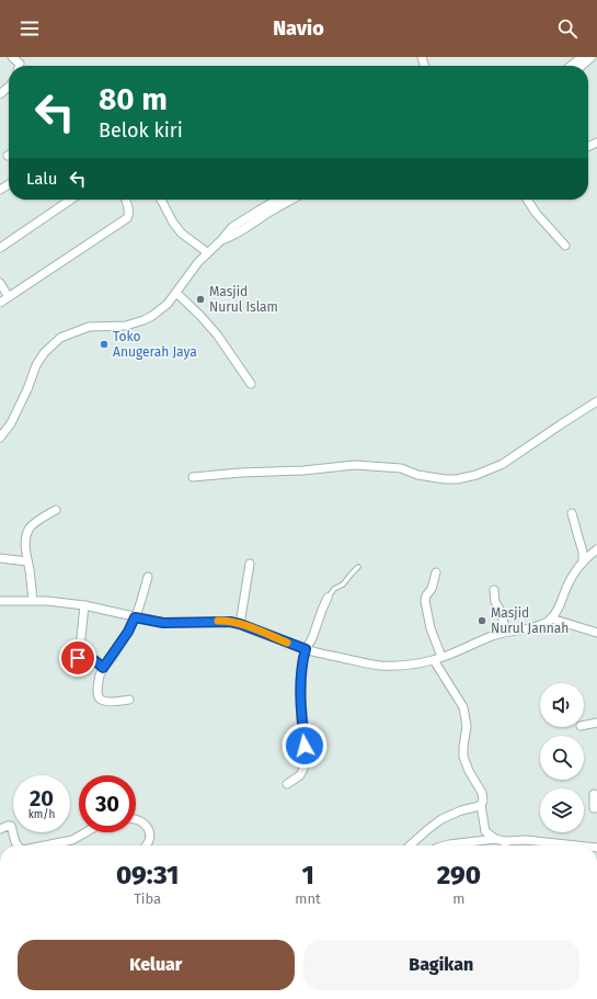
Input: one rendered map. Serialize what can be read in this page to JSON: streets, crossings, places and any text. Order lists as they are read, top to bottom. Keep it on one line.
{"places":["Masjid Nurul Islam","Toko Anugerah Jaya","Masjid Nurul Jannah"],"page":{"header":"Navio","turn":["80 m","Belok kiri"],"then":"Lalu","speed":"20 km/h","limit":"30","eta":["09:31","Tiba","1","mnt","290","m"],"buttons":["Keluar","Bagikan"]}}
